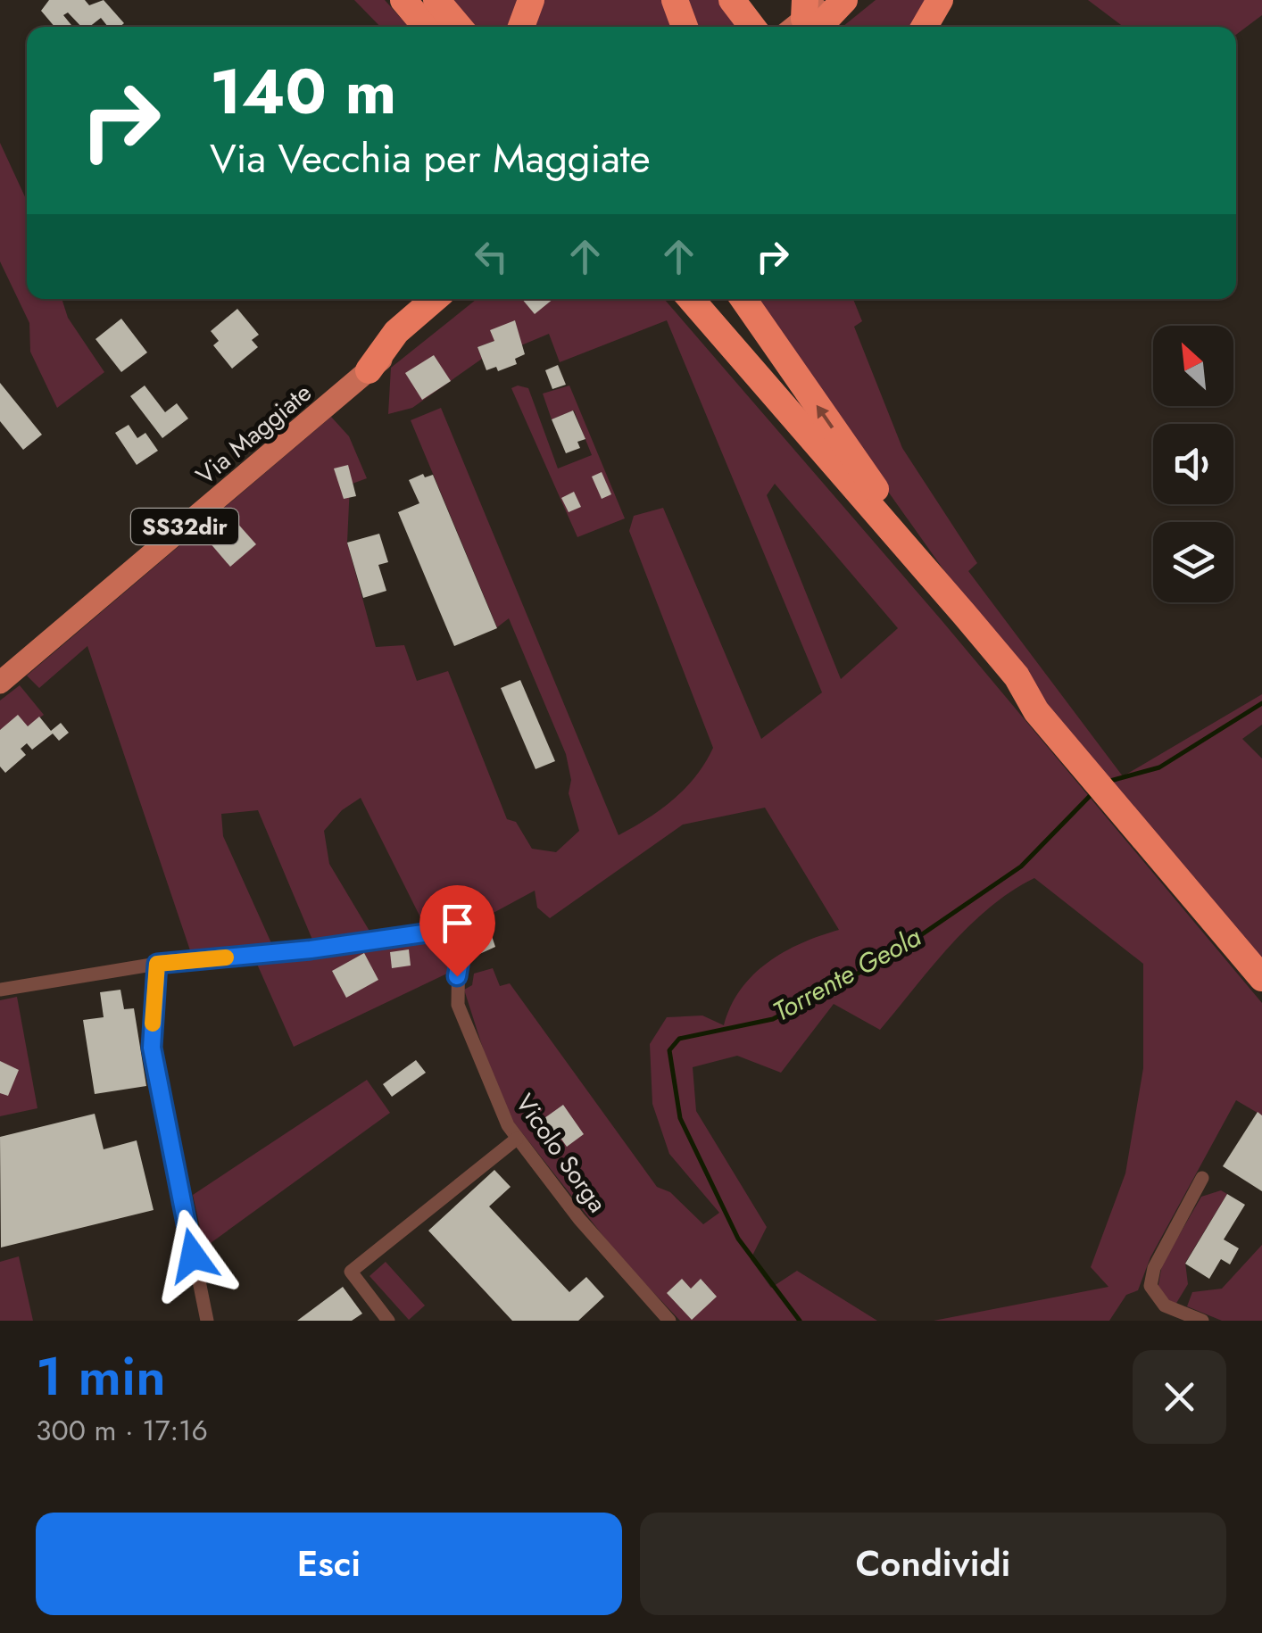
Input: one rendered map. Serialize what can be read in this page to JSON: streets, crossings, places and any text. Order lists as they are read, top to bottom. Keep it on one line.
{"streets":{"main road":["Via Maggiate","SS32dir"],"street":["Vicolo Sorga"]},"water":["Torrente Geola"],"north":"top left","page":{"turn":["140 m","Via Vecchia per Maggiate"],"heading":["1 min","300 m · 17:16"],"buttons":["Esci","Condividi"]}}
